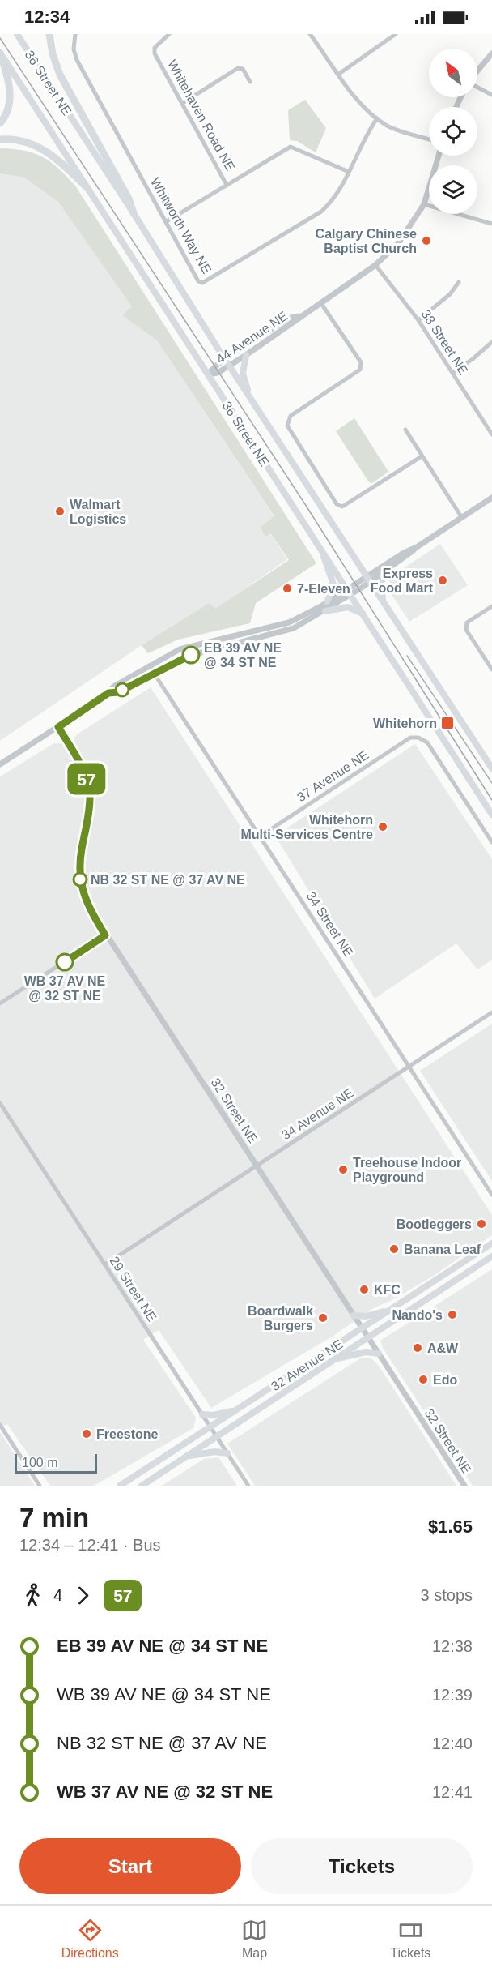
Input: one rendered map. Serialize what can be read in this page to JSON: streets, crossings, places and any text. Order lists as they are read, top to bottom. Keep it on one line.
{"streets":{"main road":["36 Street NE","32 Avenue NE"],"street":["Whitehaven Road NE","Whitworth Way NE","44 Avenue NE","38 Street NE","37 Avenue NE","34 Street NE","32 Street NE","34 Avenue NE","29 Street NE"]},"crossings":[["36 Street NE","44 Avenue NE"],["44 Avenue NE","38 Street NE"],["37 Avenue NE","34 Street NE"],["34 Street NE","34 Avenue NE"],["32 Street NE","34 Avenue NE"],["32 Street NE","32 Avenue NE"],["34 Avenue NE","29 Street NE"],["29 Street NE","32 Avenue NE"]],"places":{"other":["Calgary Chinese Baptist Church","Walmart Logistics","Express Food Mart","7-Eleven","EB 39 AV NE @ 34 ST NE","Whitehorn Multi-Services Centre","NB 32 ST NE @ 37 AV NE","WB 37 AV NE @ 32 ST NE","Treehouse Indoor Playground","Bootleggers","Banana Leaf","KFC","Nando's","Boardwalk Burgers","A&W","Edo","Freestone"],"transit":["Whitehorn"]},"lines":["bus line 57"],"scale_bar":"100 m","north":"top left","page":{"status":"12:34","on_map":"57","scale":"100 m","heading":["7 min","12:34 – 12:41 · Bus","$1.65"],"legs":["4","57","3 stops"],"list":[{"name":"EB 39 AV NE @ 34 ST NE","value":"12:38"},{"name":"WB 39 AV NE @ 34 ST NE","value":"12:39"},{"name":"NB 32 ST NE @ 37 AV NE","value":"12:40"},{"name":"WB 37 AV NE @ 32 ST NE","value":"12:41"}],"buttons":["Start","Tickets"],"tabs":["Directions","Map","Tickets"]}}
